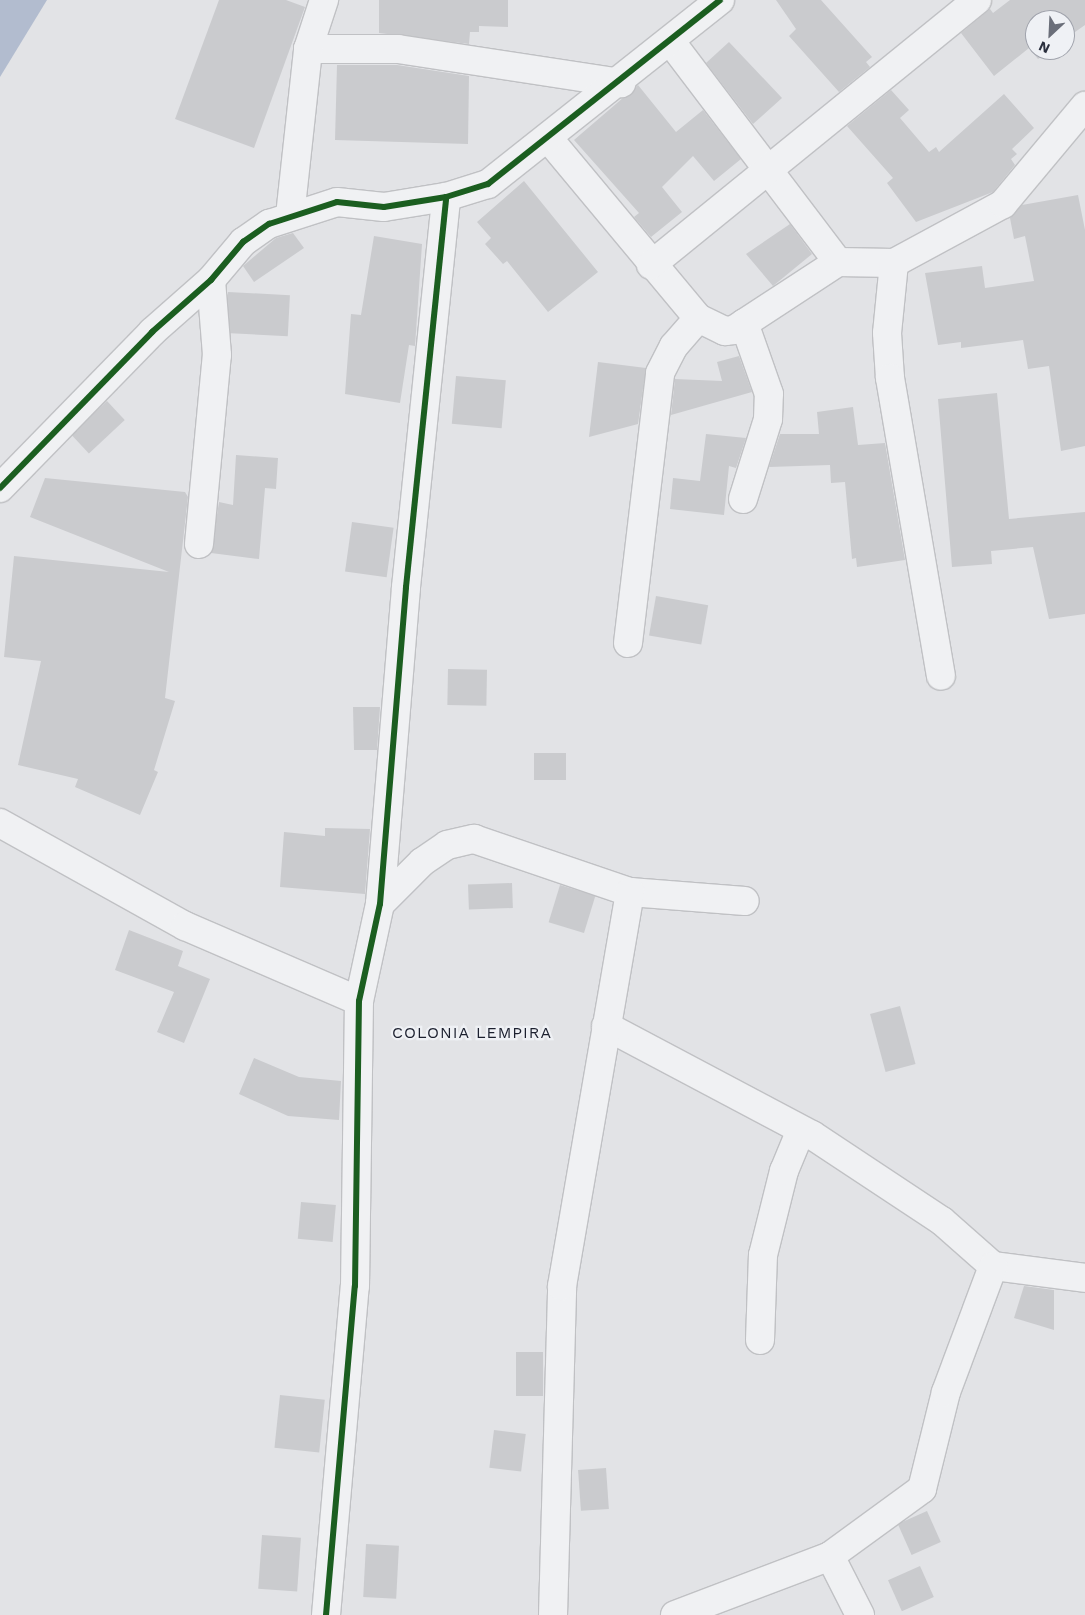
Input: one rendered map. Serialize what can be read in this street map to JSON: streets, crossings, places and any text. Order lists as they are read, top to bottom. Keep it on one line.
{"districts":["COLONIA LEMPIRA"],"north":"bottom left"}
